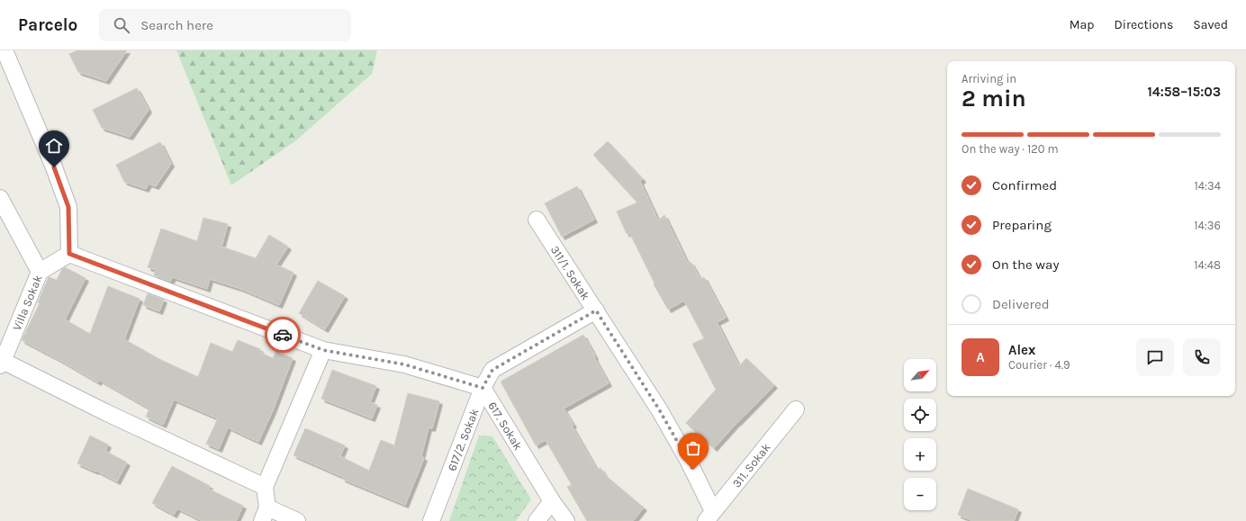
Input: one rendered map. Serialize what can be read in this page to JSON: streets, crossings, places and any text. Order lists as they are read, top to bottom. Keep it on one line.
{"streets":{"street":["311/1. Sokak","Villa Sokak","617. Sokak","617/2. Sokak","311. Sokak"]},"crossings":[["311/1. Sokak","617/2. Sokak"],["311/1. Sokak","311. Sokak"],["617. Sokak","617/2. Sokak"]],"north":"top right","page":{"header":"Parcelo","search":"Search here","nav":["Map","Directions","Saved"],"heading":["2 min","Arriving in","14:58–15:03"],"panel":["Alex","Courier · 4.9"],"bar":"On the way · 120 m","list":[["Confirmed","14:34"],["Preparing","14:36"],["On the way","14:48"],"Delivered"],"round":"A","map_buttons":["+","−"]}}
